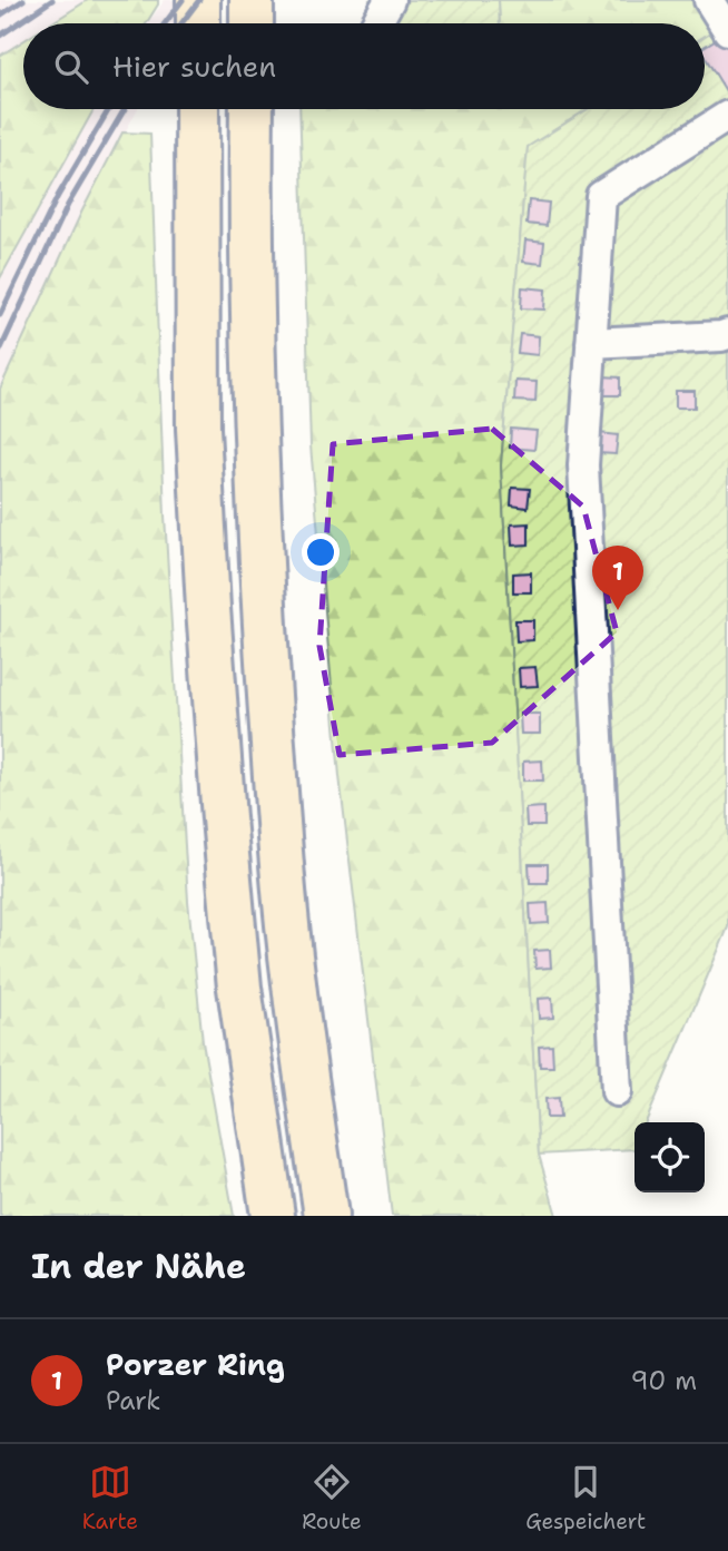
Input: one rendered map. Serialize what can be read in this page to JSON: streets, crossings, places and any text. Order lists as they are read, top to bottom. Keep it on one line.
{"page":{"search":"Hier suchen","pins":"1","heading":"In der Nähe","list":[{"mark":"1","name":"Porzer Ring","note":"Park","value":"90 m"}],"nav":["Karte","Route","Gespeichert"]}}
